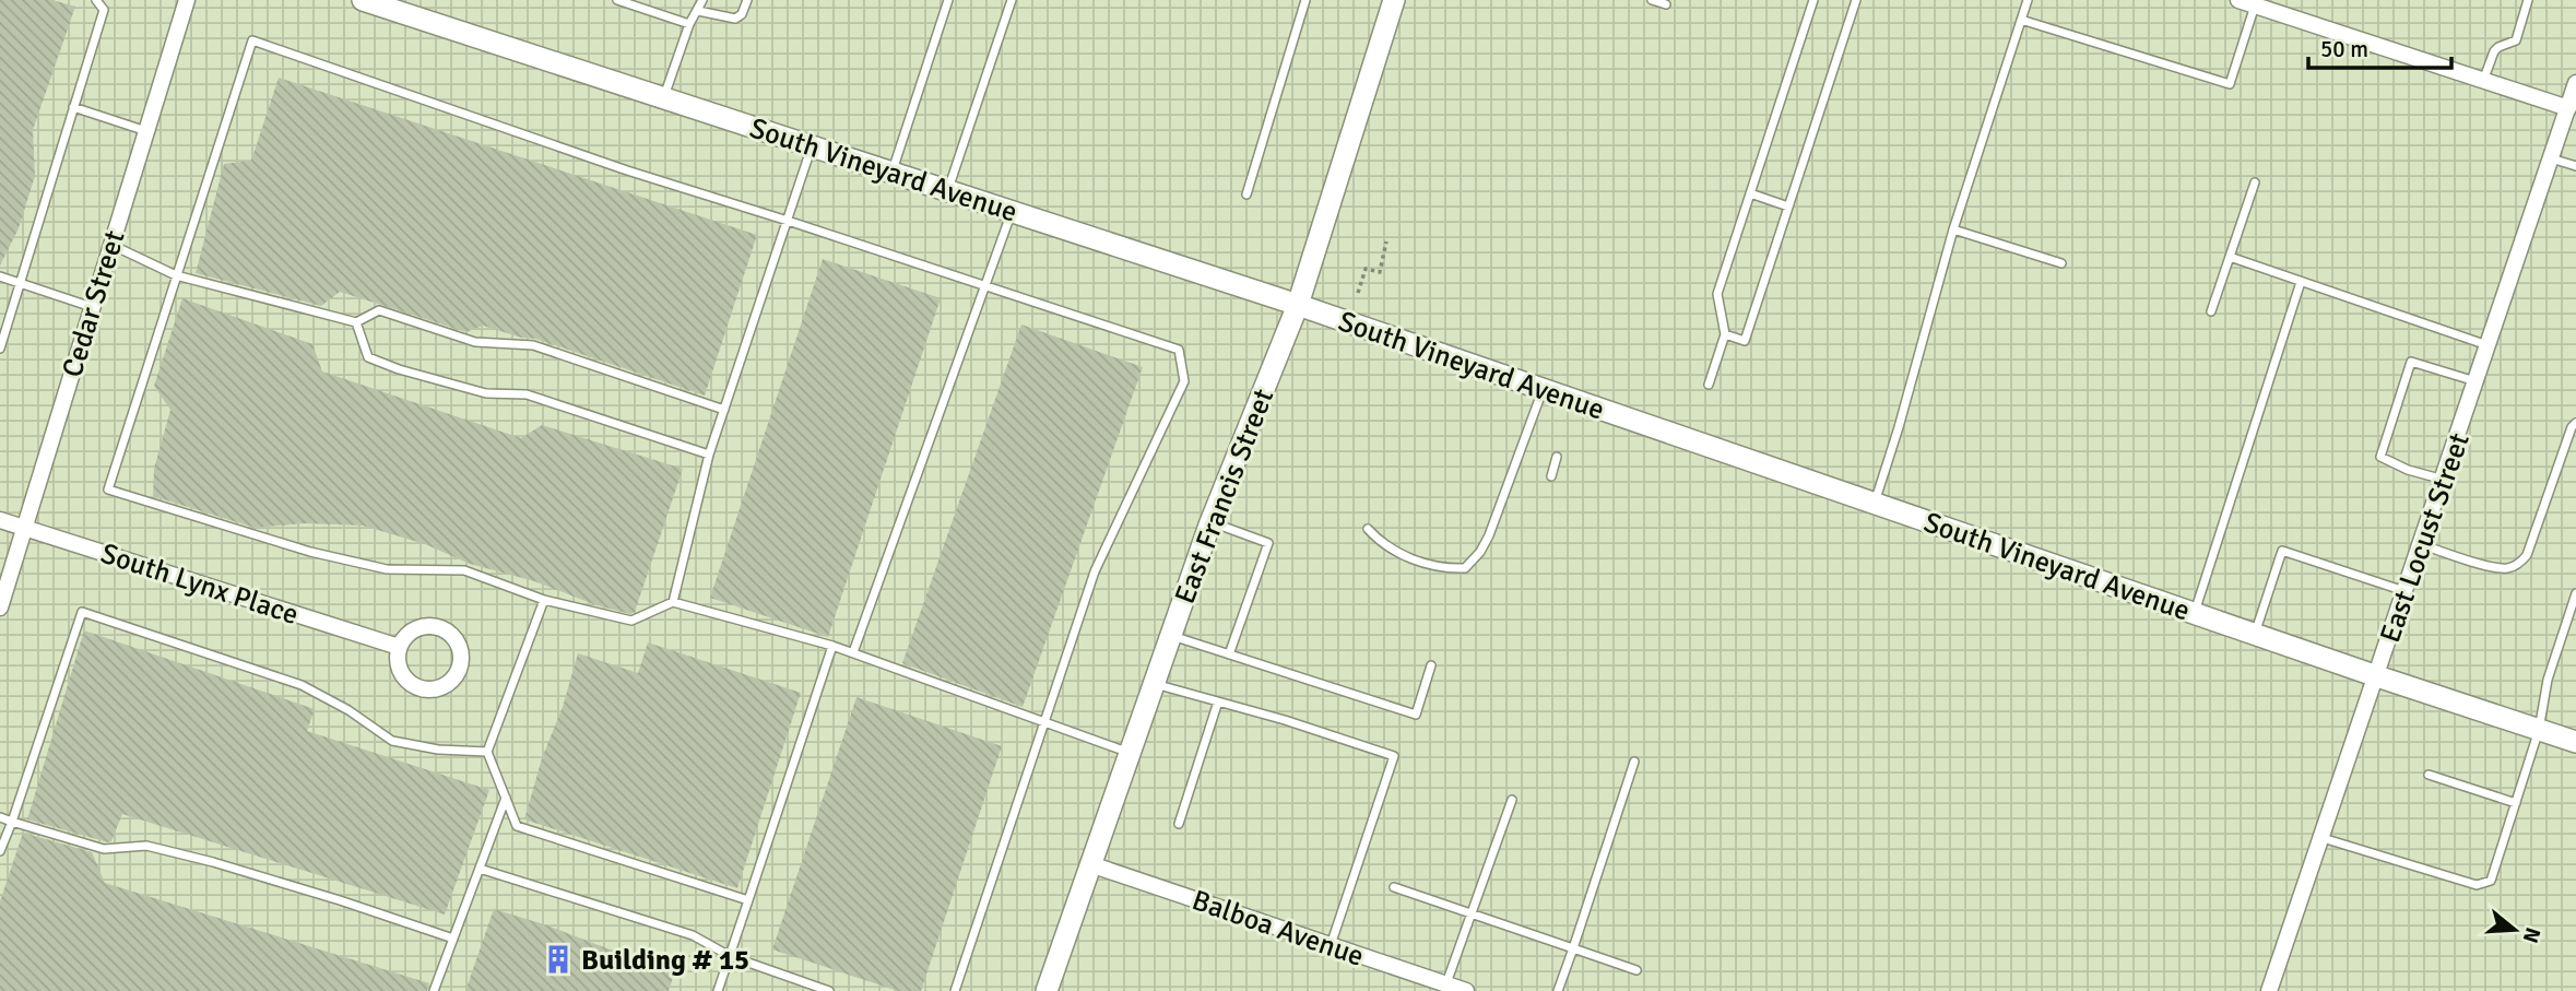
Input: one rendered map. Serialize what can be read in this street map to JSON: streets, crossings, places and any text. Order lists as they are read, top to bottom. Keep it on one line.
{"streets":{"main road":["South Vineyard Avenue","East Francis Street"],"street":["Cedar Street","East Locust Street","South Lynx Place","Balboa Avenue"]},"crossings":[["South Vineyard Avenue","East Francis Street"],["South Vineyard Avenue","East Locust Street"],["Cedar Street","South Lynx Place"],["East Francis Street","Balboa Avenue"]],"places":{"building":["Building # 15"]},"scale_bar":"50 m","north":"right"}
